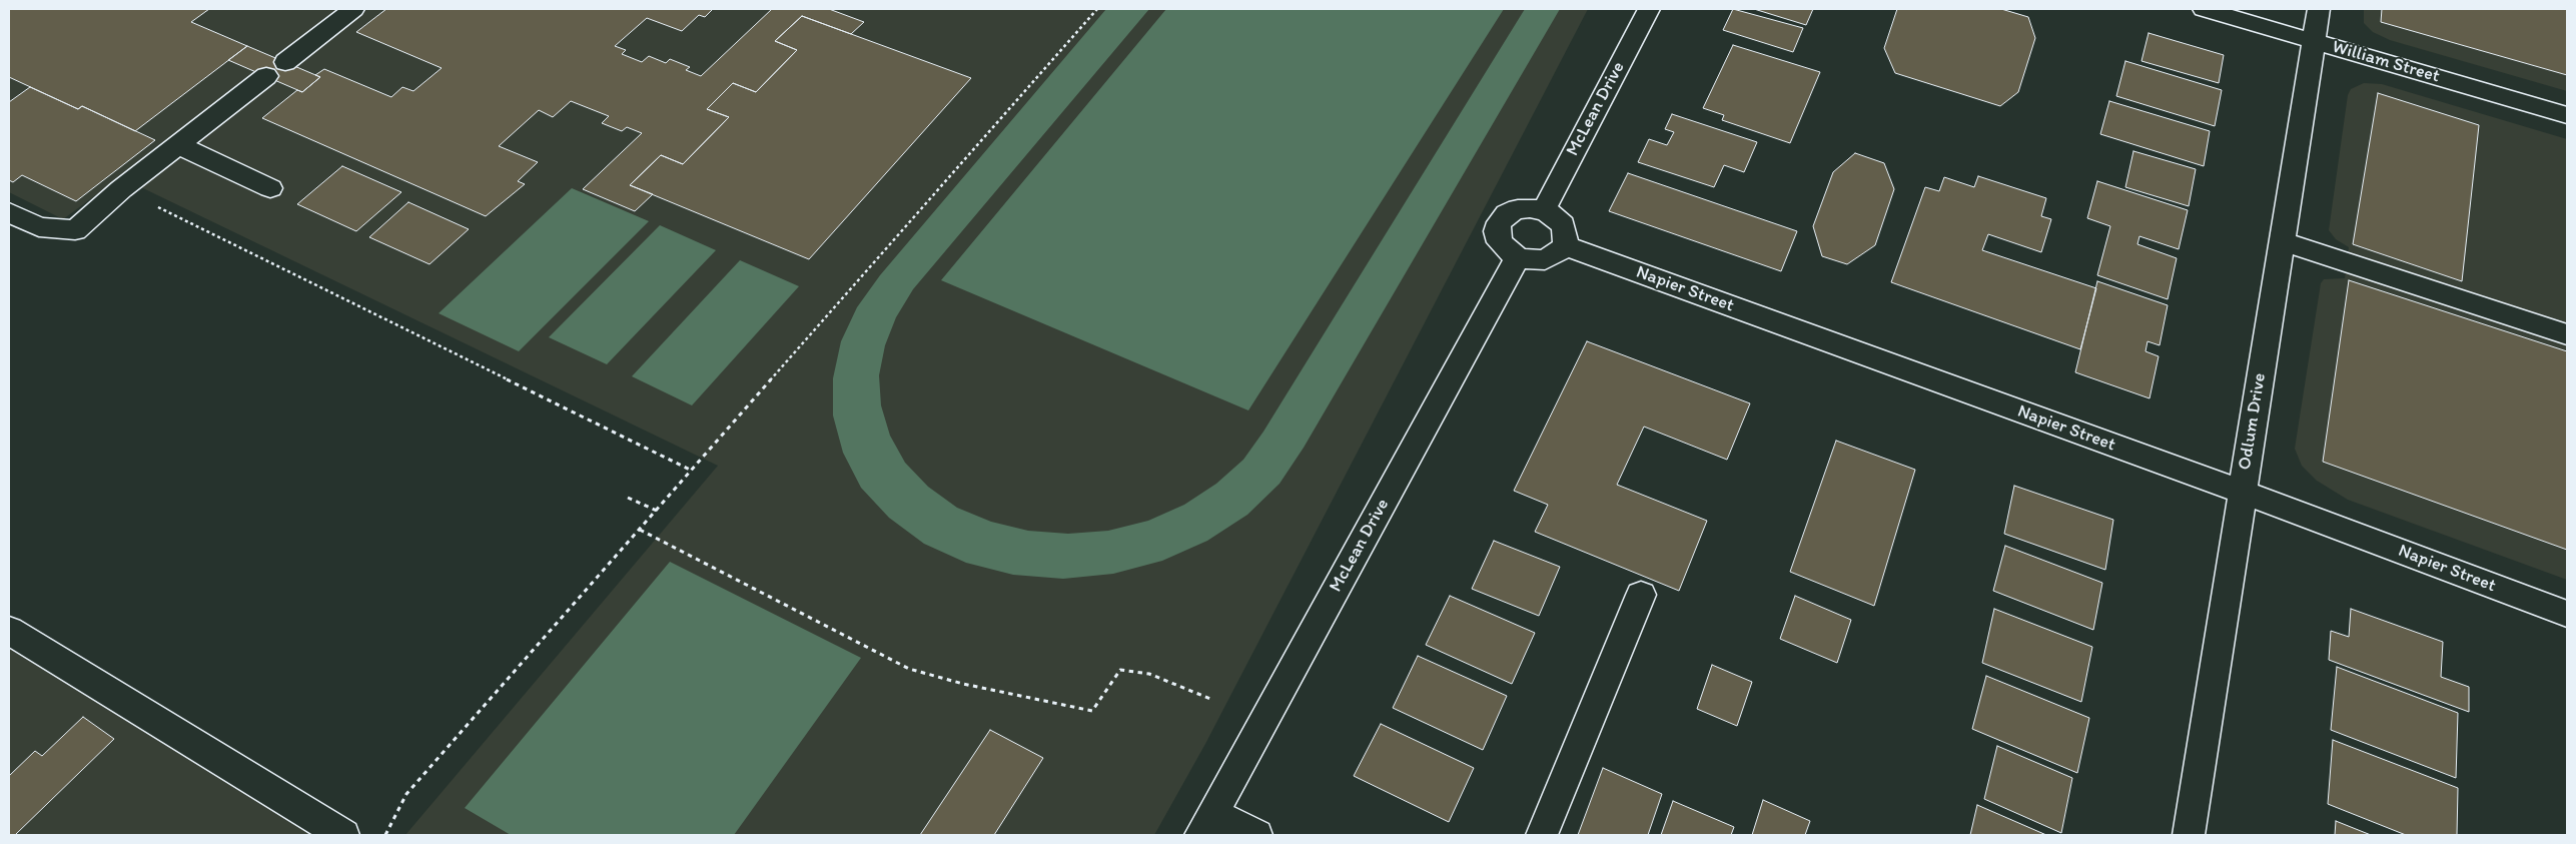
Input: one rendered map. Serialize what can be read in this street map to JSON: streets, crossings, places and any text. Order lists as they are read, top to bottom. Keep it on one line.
{"streets":{"street":["William Street","McLean Drive","Napier Street","Odlum Drive"]},"crossings":[["William Street","Odlum Drive"],["McLean Drive","Napier Street"],["Napier Street","Odlum Drive"]]}
